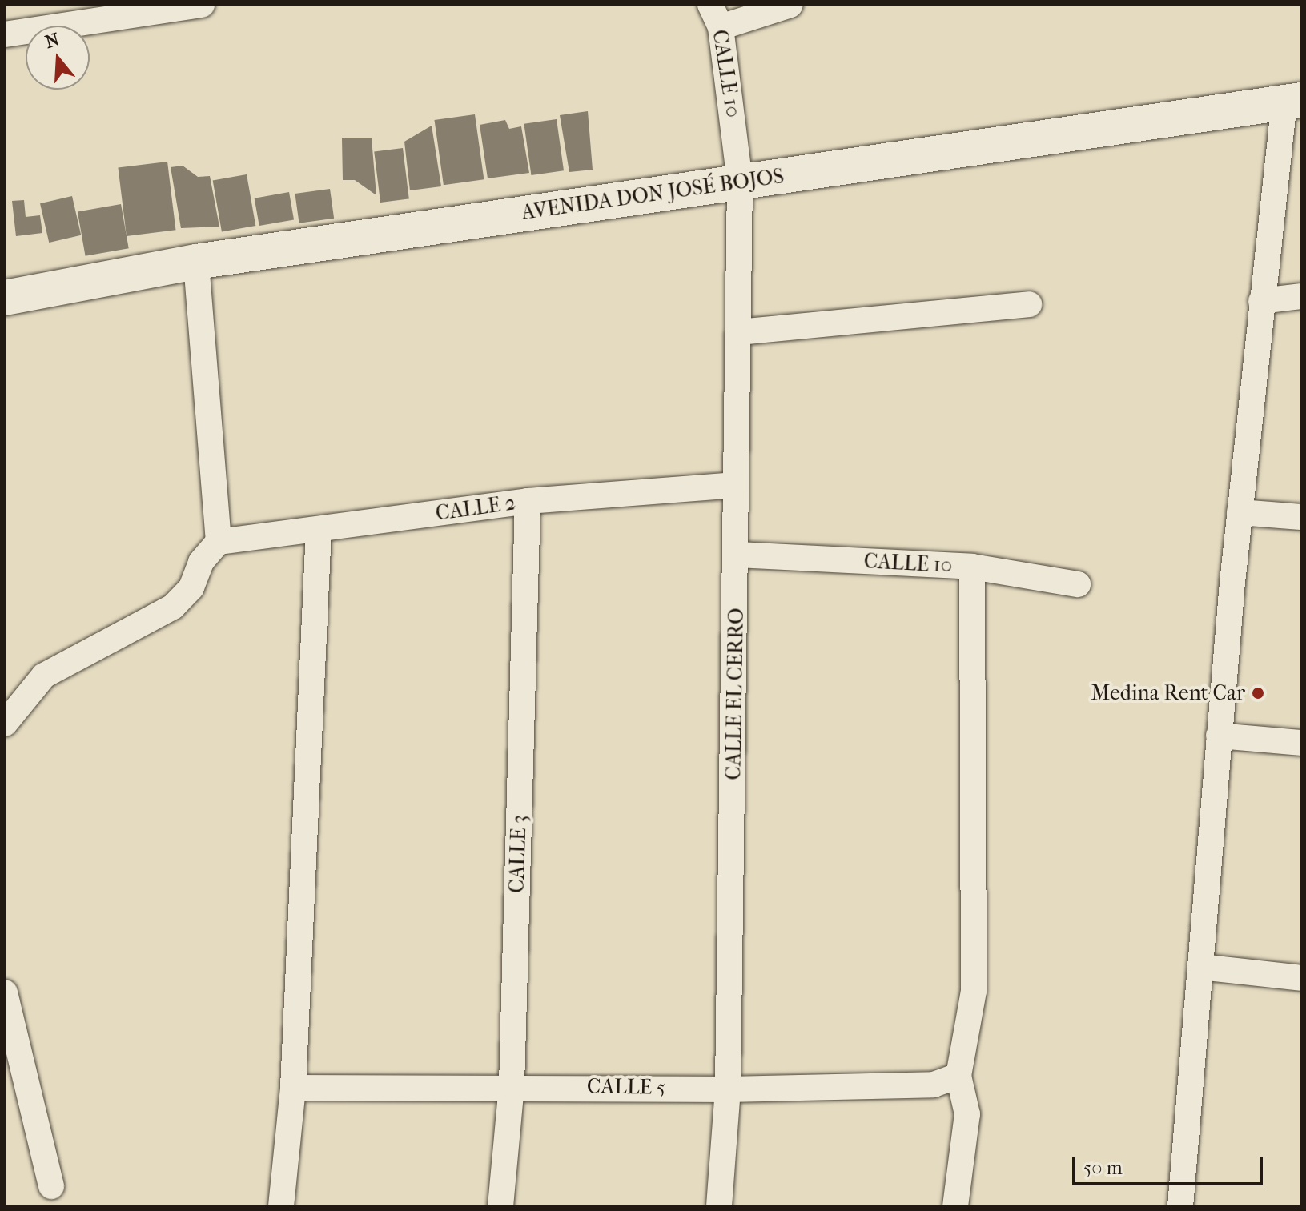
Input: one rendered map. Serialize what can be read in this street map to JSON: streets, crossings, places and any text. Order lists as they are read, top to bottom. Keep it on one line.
{"streets":{"street":["CALLE 10","AVENIDA DON JOSÉ BOJOS","CALLE 2","CALLE EL CERRO","CALLE 3","CALLE 5"]},"crossings":[["CALLE 10","AVENIDA DON JOSÉ BOJOS"],["CALLE 10","CALLE EL CERRO"],["AVENIDA DON JOSÉ BOJOS","CALLE EL CERRO"],["CALLE 2","CALLE EL CERRO"],["CALLE 2","CALLE 3"],["CALLE EL CERRO","CALLE 5"],["CALLE 3","CALLE 5"]],"places":["Medina Rent Car"],"scale_bar":"50 m","north":"top"}
